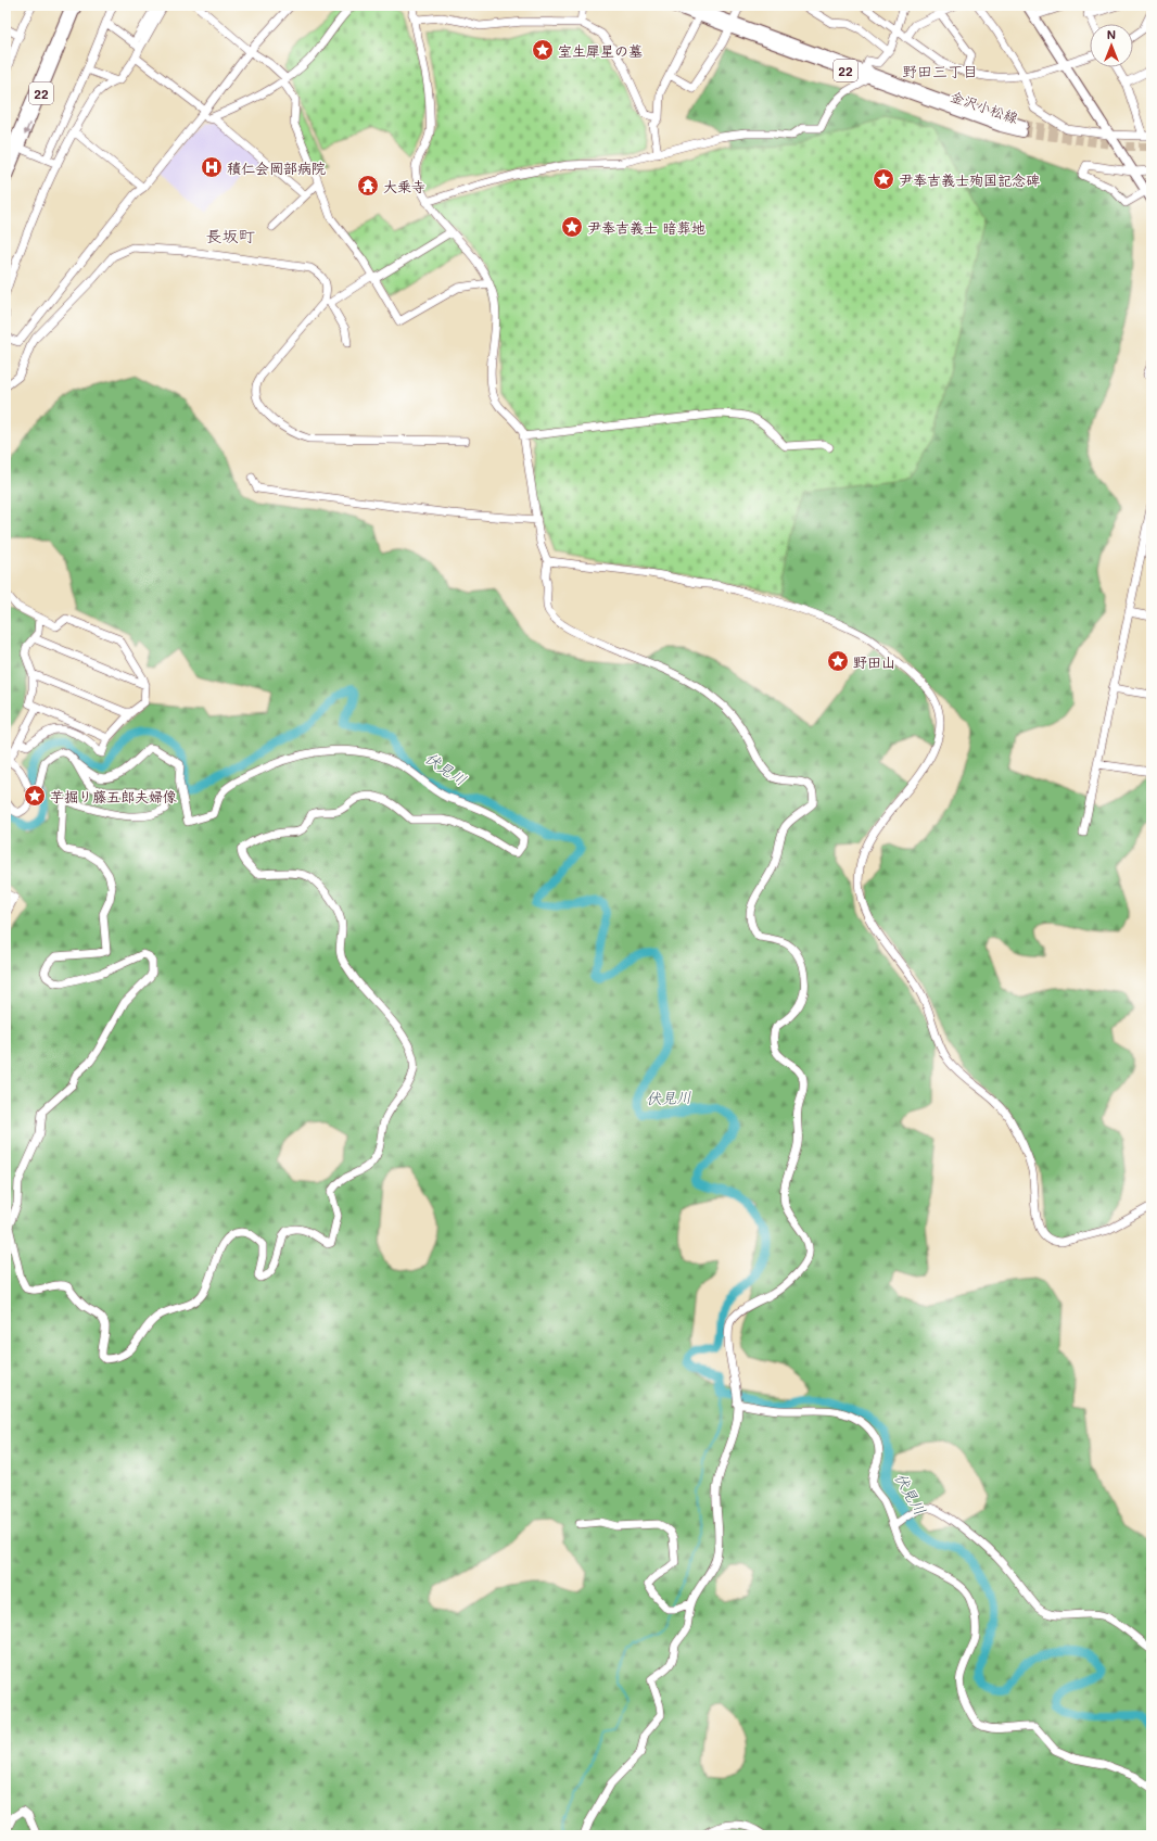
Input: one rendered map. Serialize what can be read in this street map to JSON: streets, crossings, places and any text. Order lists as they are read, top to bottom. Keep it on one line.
{"streets":{"main road":["22","金沢小松線"]},"districts":["野田三丁目","長坂町"],"water":["伏見川"],"places":{"place":["室生犀星の墓","尹奉吉義士殉国記念碑","尹奉吉義士 暗葬地","野田山","芋掘り藤五郎夫婦像"],"hospital":["積仁会岡部病院"],"temple":["大乗寺"]},"north":"top"}
